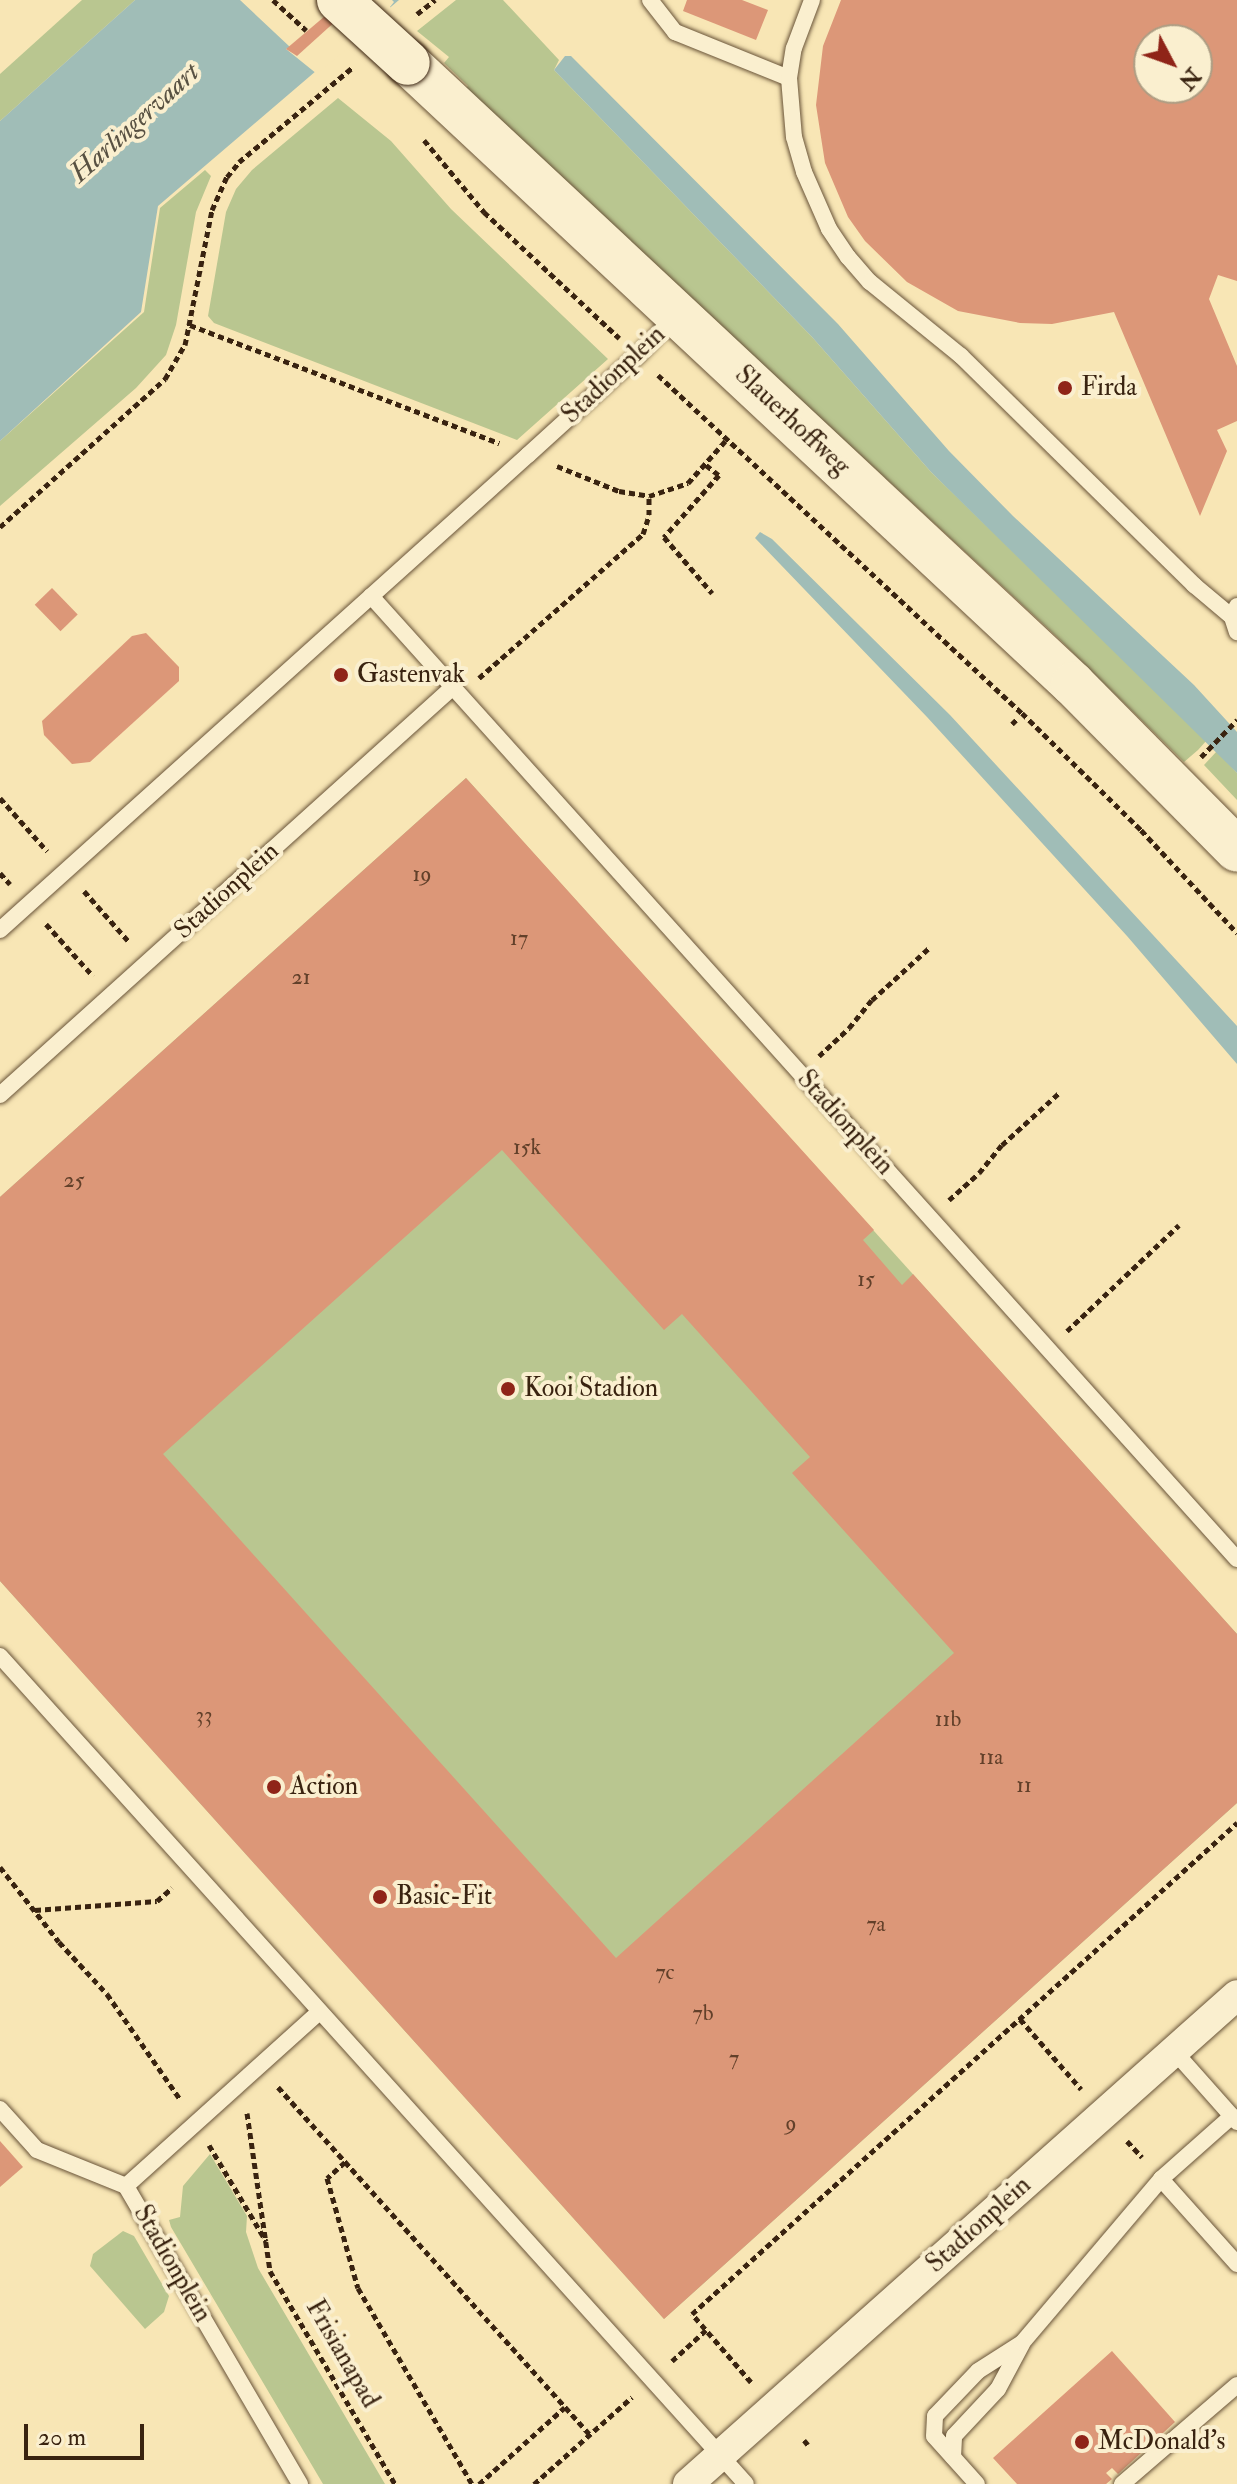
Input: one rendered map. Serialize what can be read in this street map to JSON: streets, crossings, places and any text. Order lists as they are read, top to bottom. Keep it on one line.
{"streets":{"main road":["Slauerhoffweg"],"street":["Stadionplein"],"path":["Frisianapad"]},"crossings":[["Stadionplein","Slauerhoffweg"],["Stadionplein","Frisianapad"]],"water":["Harlingervaart"],"places":["Firda","Gastenvak","Kooi Stadion","Action","Basic-Fit","McDonald's"],"house_numbers":["19","17","21","15k","25","15","33","11b","11a","11","7a","7c","7b","7","9"],"scale_bar":"20 m","north":"bottom right"}
